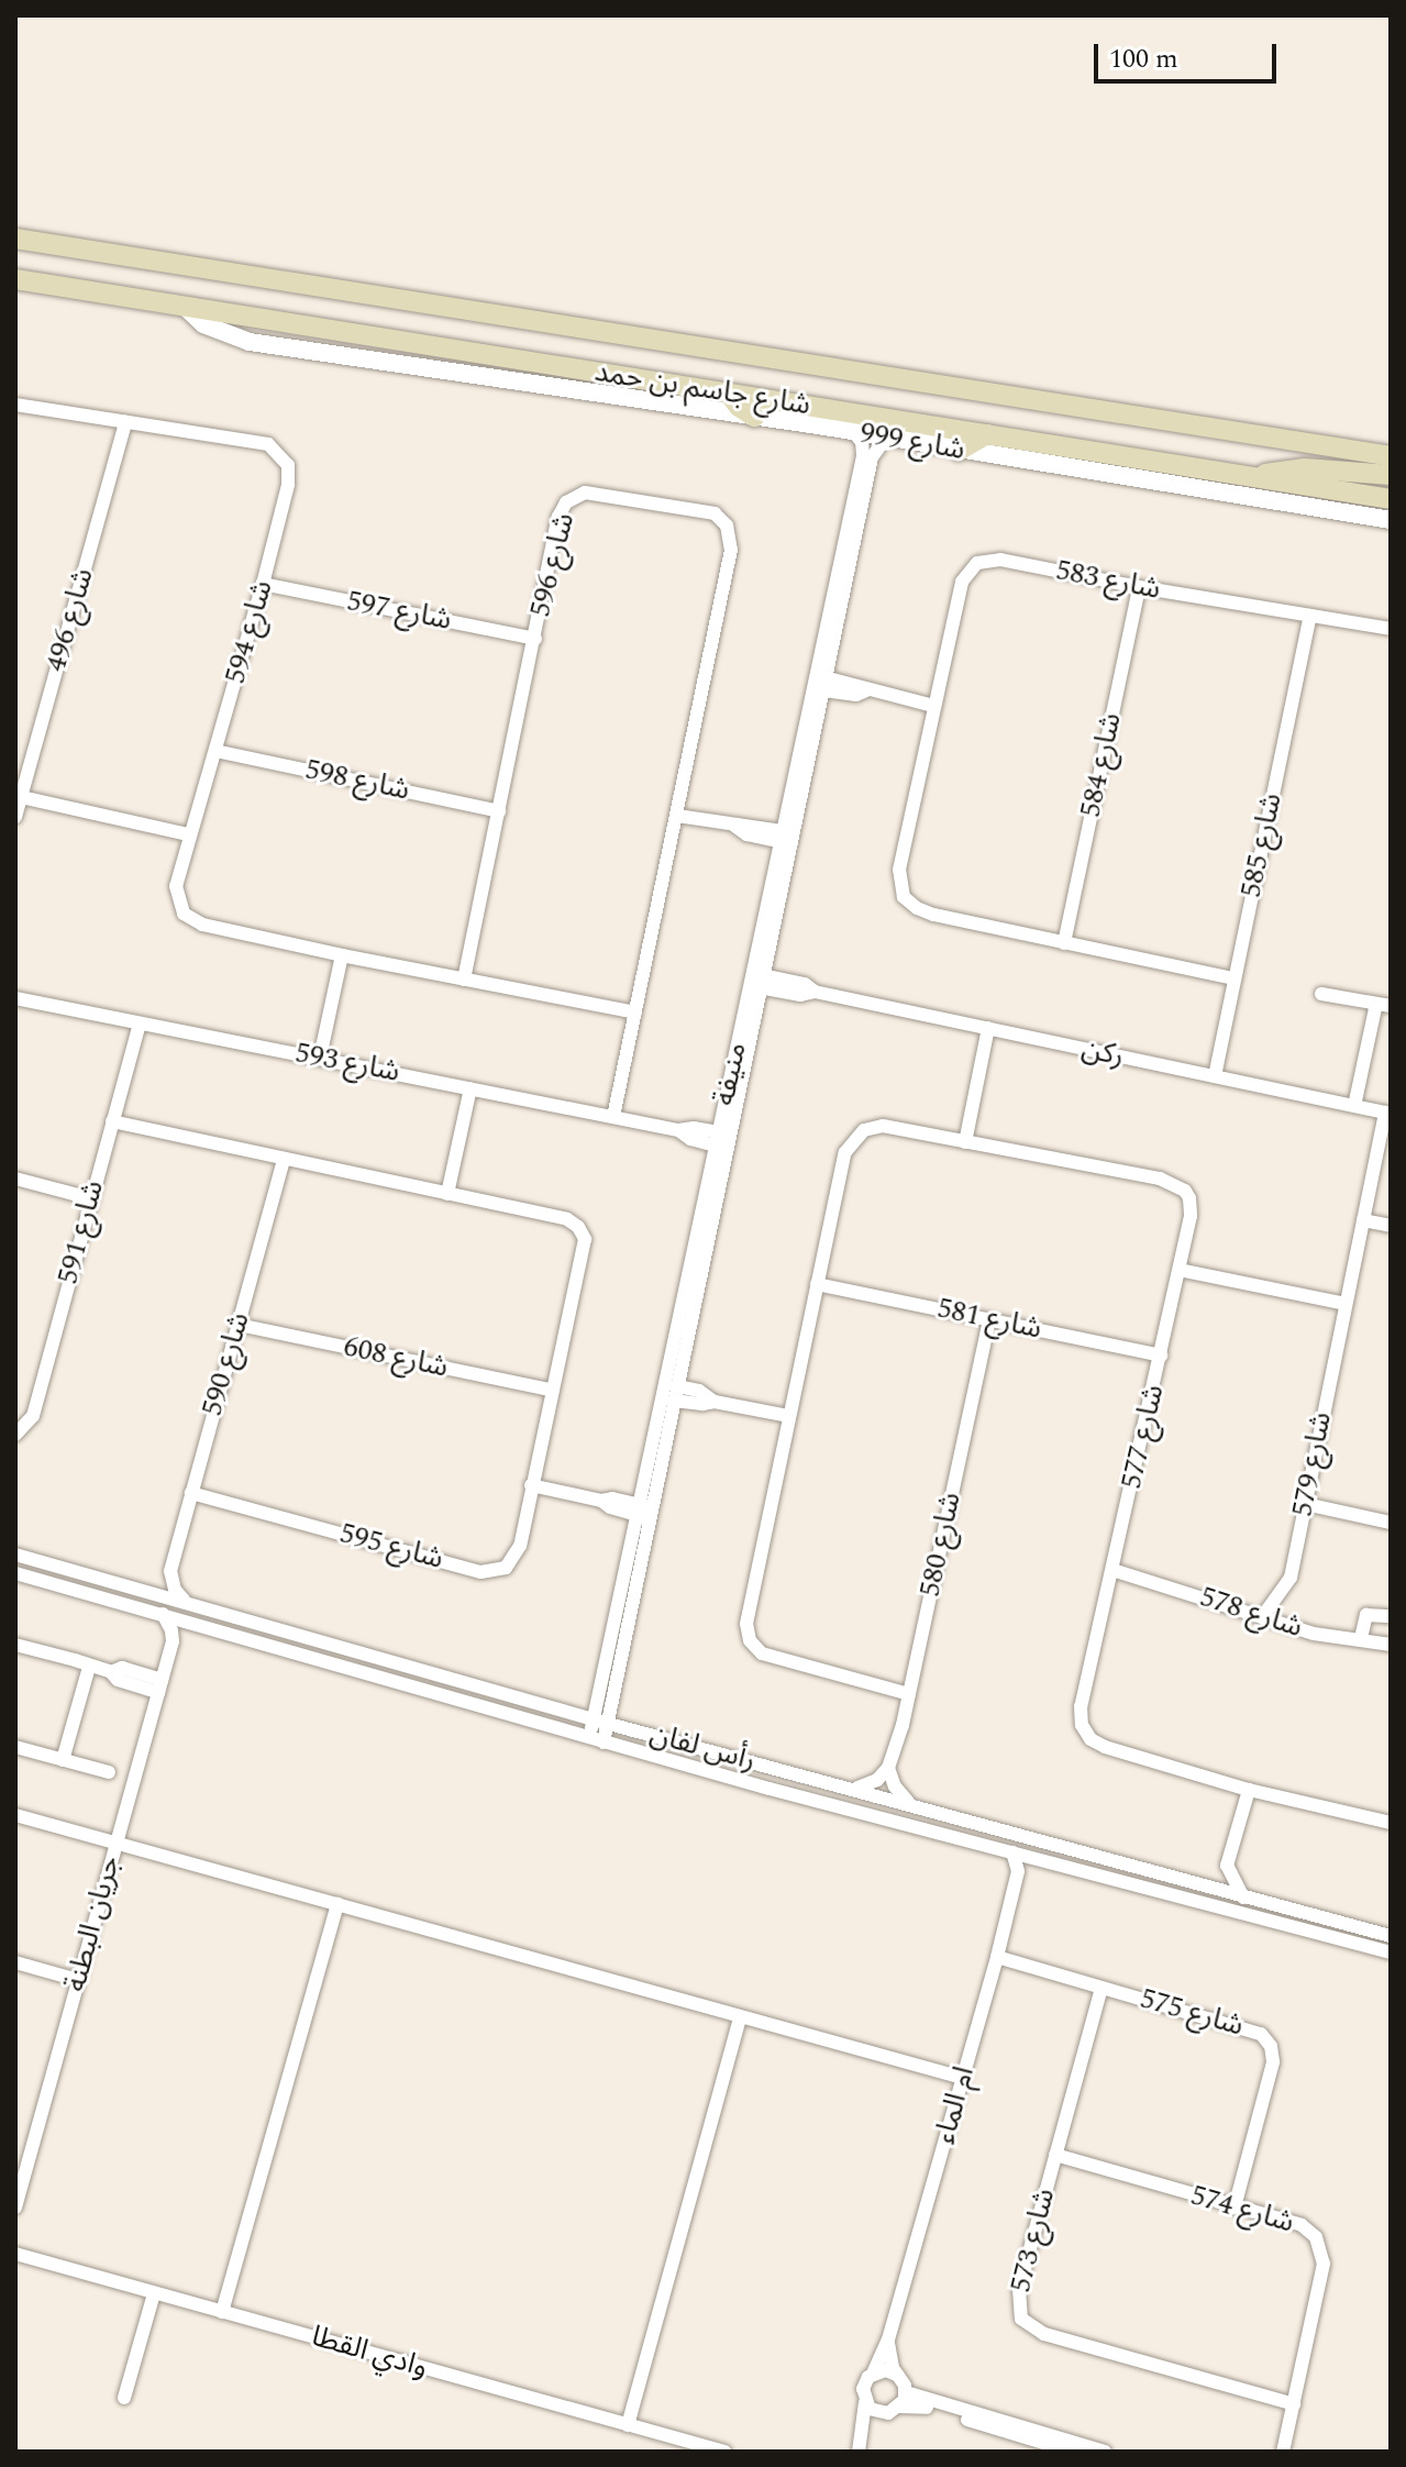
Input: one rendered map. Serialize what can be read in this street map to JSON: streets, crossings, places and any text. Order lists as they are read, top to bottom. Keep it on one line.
{"streets":{"main road":["شارع جاسم بن حمد"],"street":["شارع 999","شارع 596","شارع 583","شارع 597","شارع 496","شارع 594","شارع 584","شارع 598","شارع 585","ركن","شارع 593","منيفة","شارع 591","شارع 581","شارع 608","شارع 590","شارع 577","شارع 579","شارع 580","شارع 595","شارع 578","رأس لفان","جريان البطنة","شارع 575","ام الماء","شارع 574","شارع 573","وادي القطا"]},"crossings":[["شارع جاسم بن حمد","شارع 999"],["شارع 999","منيفة"],["شارع 596","شارع 597"],["شارع 596","شارع 594"],["شارع 596","شارع 598"],["شارع 596","شارع 593"],["شارع 583","شارع 584"],["شارع 583","شارع 585"],["شارع 597","شارع 594"],["شارع 496","شارع 594"],["شارع 594","شارع 598"],["شارع 585","ركن"],["ركن","منيفة"],["ركن","شارع 579"],["شارع 593","منيفة"],["شارع 593","شارع 591"],["منيفة","رأس لفان"],["شارع 591","شارع 595"],["شارع 581","شارع 577"],["شارع 581","شارع 580"],["شارع 608","شارع 590"],["شارع 608","شارع 595"],["شارع 590","شارع 595"],["شارع 577","شارع 580"],["شارع 577","شارع 578"],["شارع 579","شارع 578"],["شارع 575","ام الماء"],["شارع 575","شارع 574"],["شارع 575","شارع 573"],["شارع 574","شارع 573"]],"scale_bar":"100 m"}
